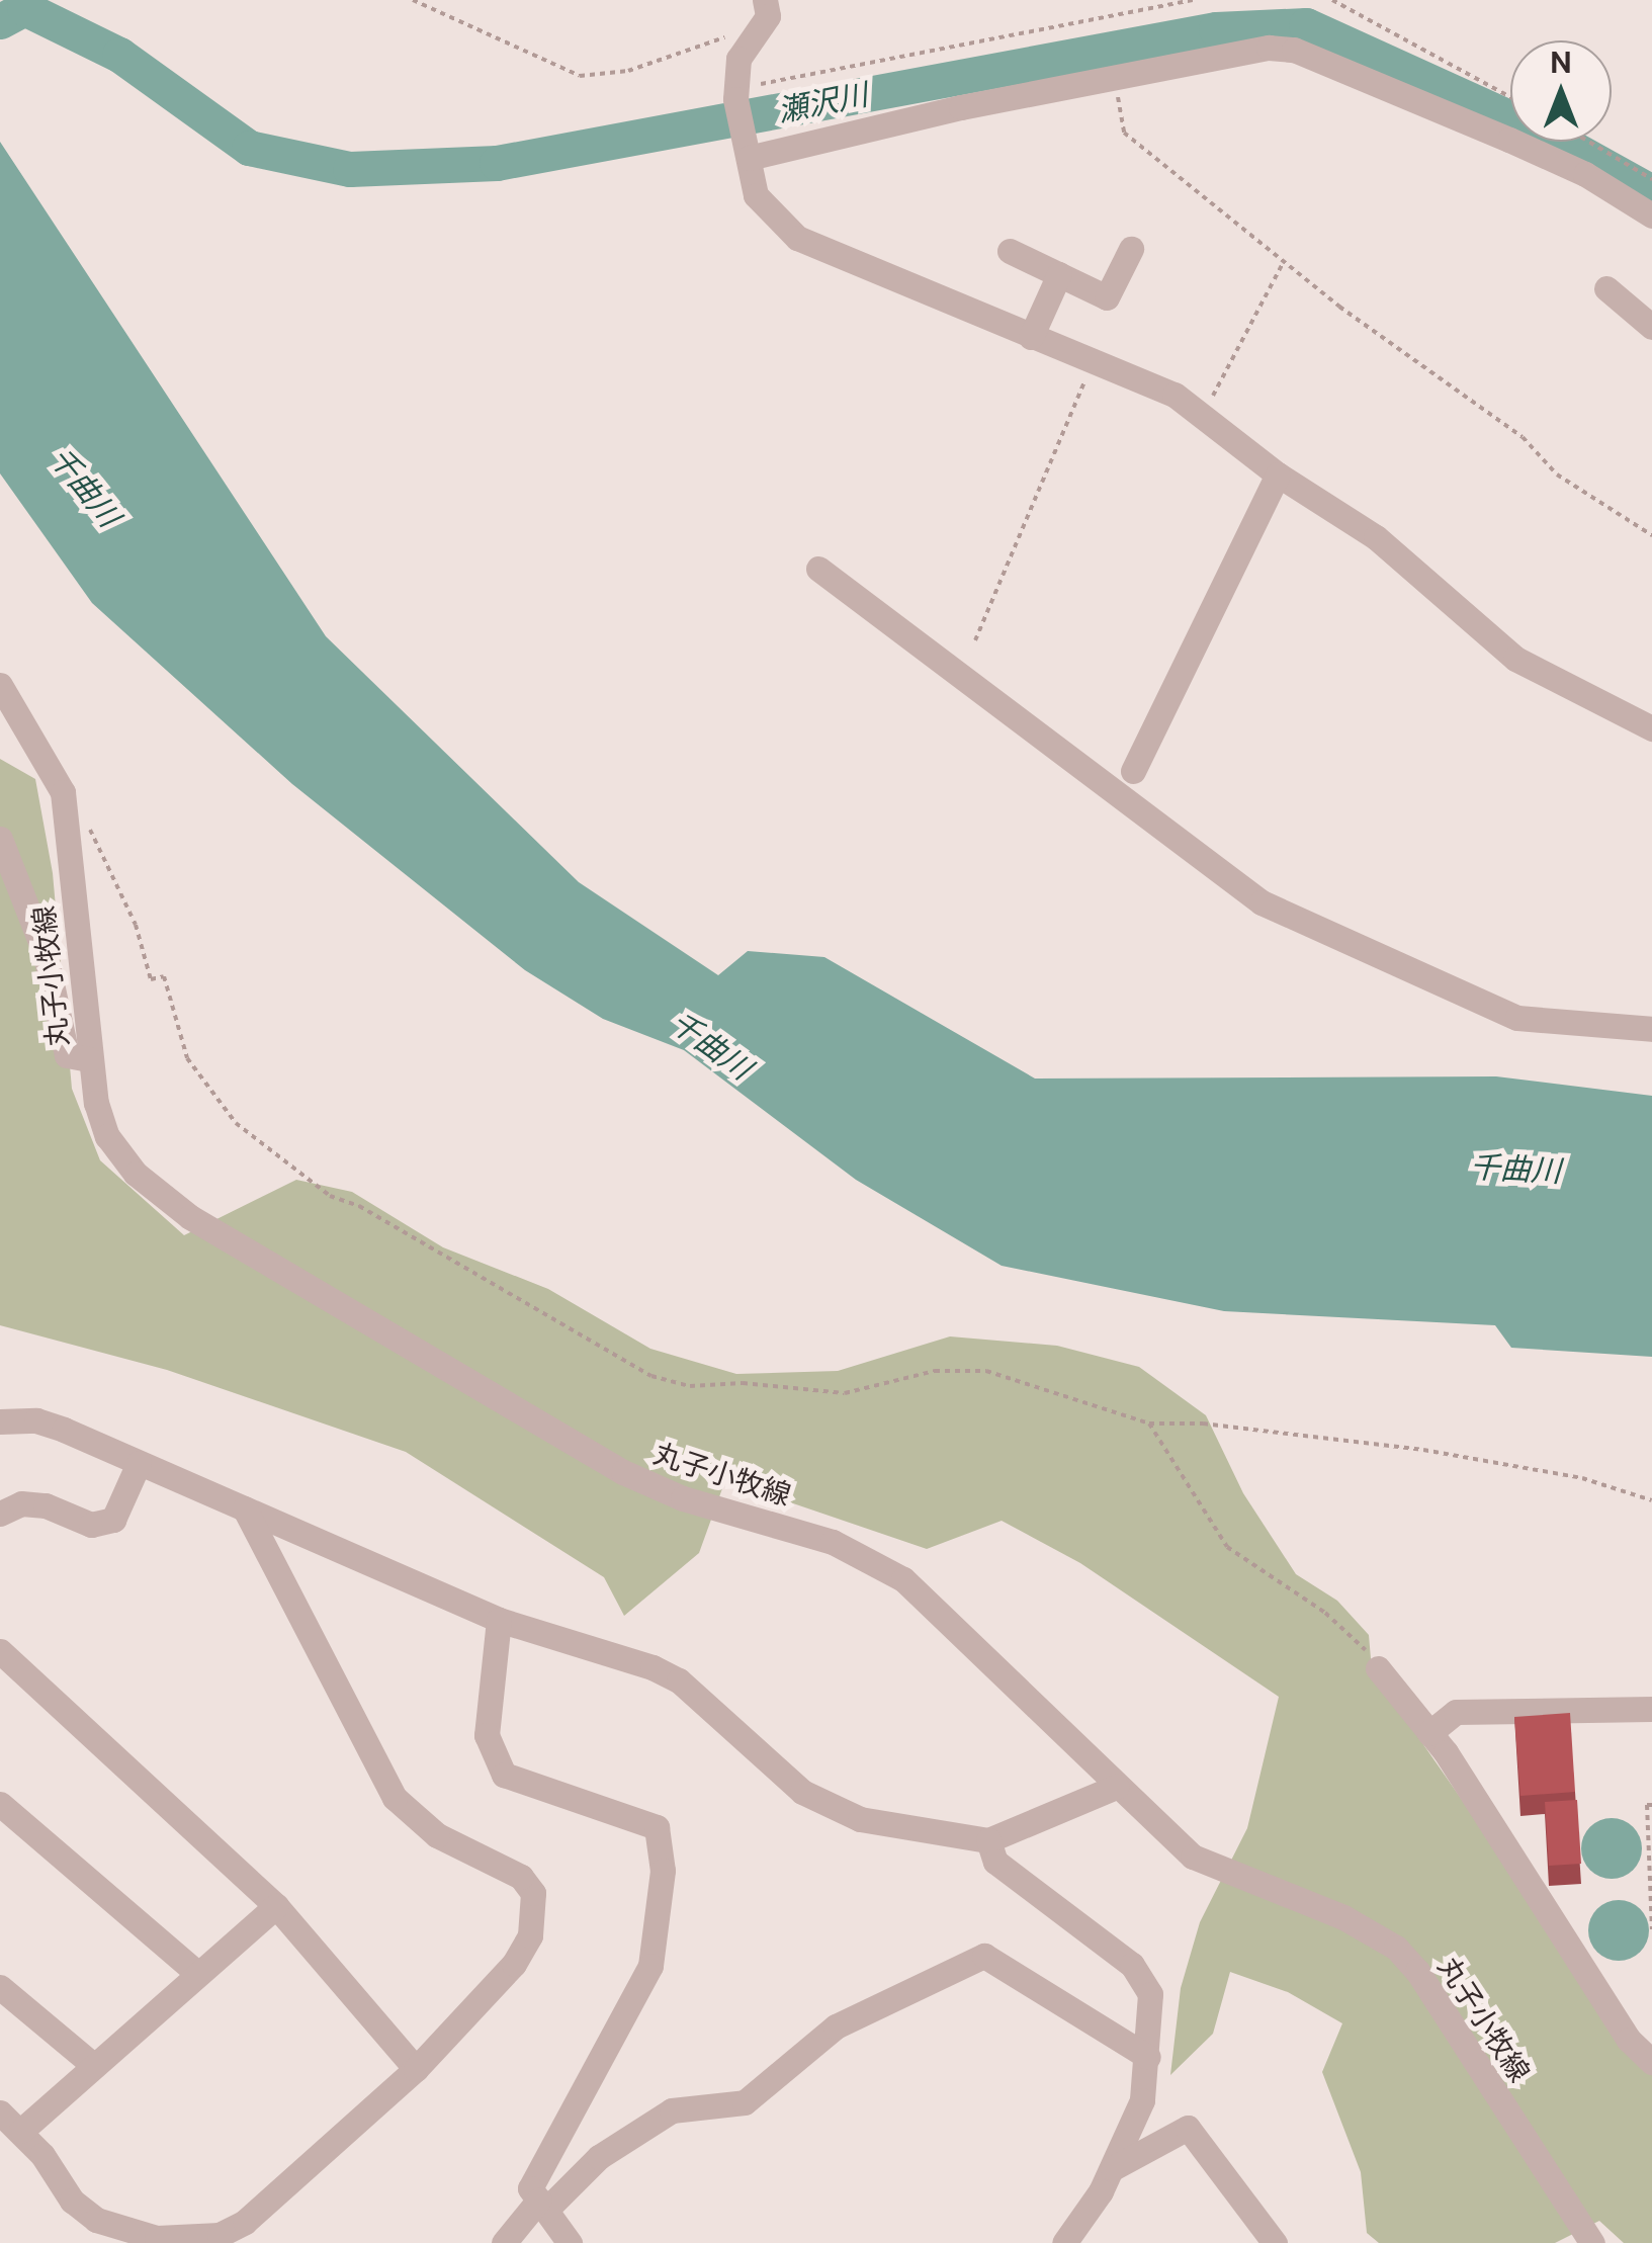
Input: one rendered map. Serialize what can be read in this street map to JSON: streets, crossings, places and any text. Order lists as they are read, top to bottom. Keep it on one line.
{"streets":{"street":["丸子小牧線"]},"water":["瀬沢川","千曲川"],"north":"top"}
